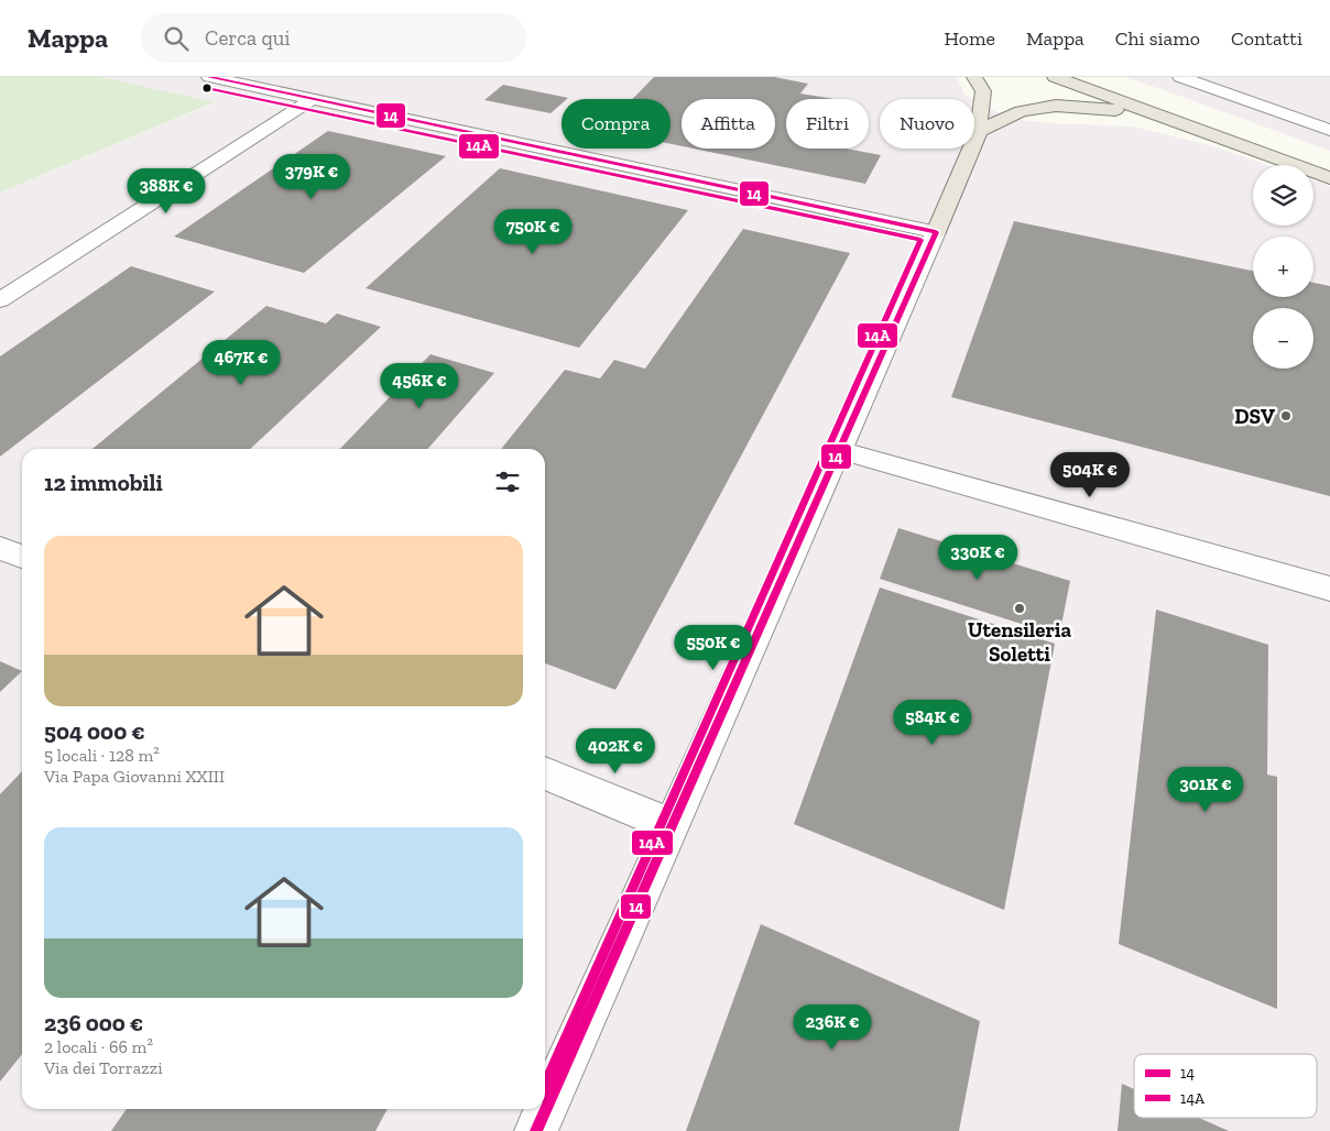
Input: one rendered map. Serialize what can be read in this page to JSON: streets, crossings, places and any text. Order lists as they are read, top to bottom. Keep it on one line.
{"places":["DSV","Utensileria Soletti"],"lines":["transit line 14","transit line 14A"],"legend":["14","14A"],"page":{"header":"Mappa","search":"Cerca qui","nav":["Home","Mappa","Chi siamo","Contatti"],"chip":["Compra","Affitta","Filtri","Nuovo"],"price":["379K €","388K €","750K €","467K €","456K €","504K €","330K €","550K €","584K €","402K €","301K €","236K €"],"map_buttons":["+","−"],"heading":"12 immobili","list":[{"name":"504 000 €","note":"5 locali · 128 m² · Via Papa Giovanni XXIII"},{"name":"236 000 €","note":"2 locali · 66 m² · Via dei Torrazzi"}]}}
